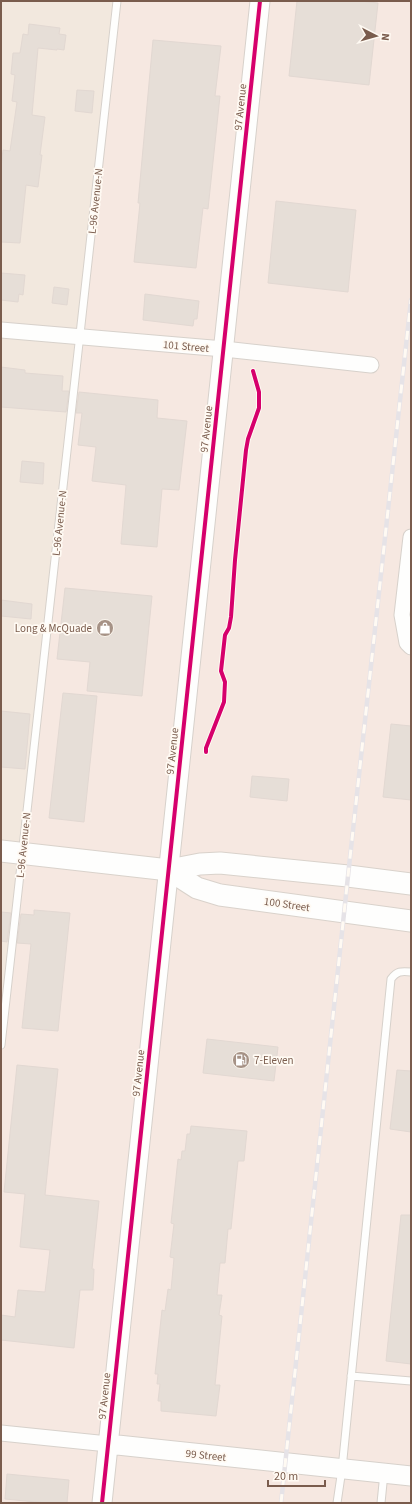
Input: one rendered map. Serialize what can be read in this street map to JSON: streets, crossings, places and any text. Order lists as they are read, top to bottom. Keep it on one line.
{"streets":{"main road":["100 Street"],"street":["97 Avenue","101 Street","99 Street"],"lane":["L-96 Avenue-N"]},"crossings":[["97 Avenue","101 Street"],["97 Avenue","100 Street"],["97 Avenue","99 Street"],["L-96 Avenue-N","101 Street"],["L-96 Avenue-N","100 Street"]],"places":{"shop":["Long & McQuade"],"fuel station":["7-Eleven"]},"scale_bar":"20 m","north":"right"}
